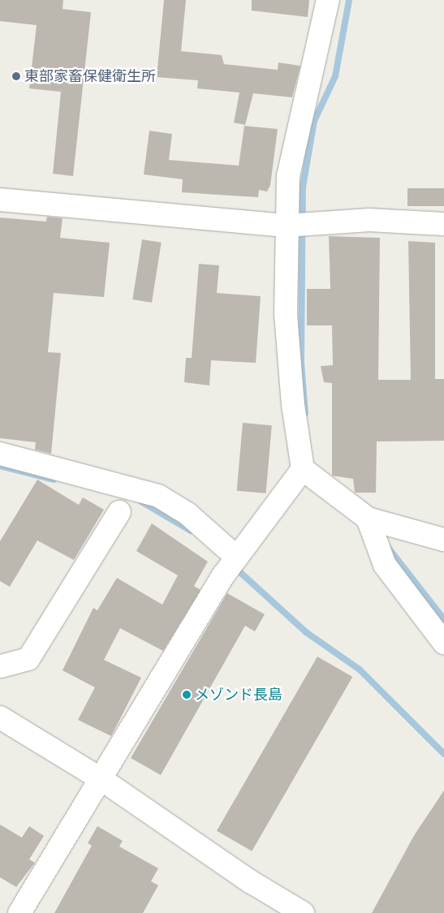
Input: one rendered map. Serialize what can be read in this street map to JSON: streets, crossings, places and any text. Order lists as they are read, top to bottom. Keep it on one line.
{"places":["東部家畜保健衛生所","メゾンド長島"]}
